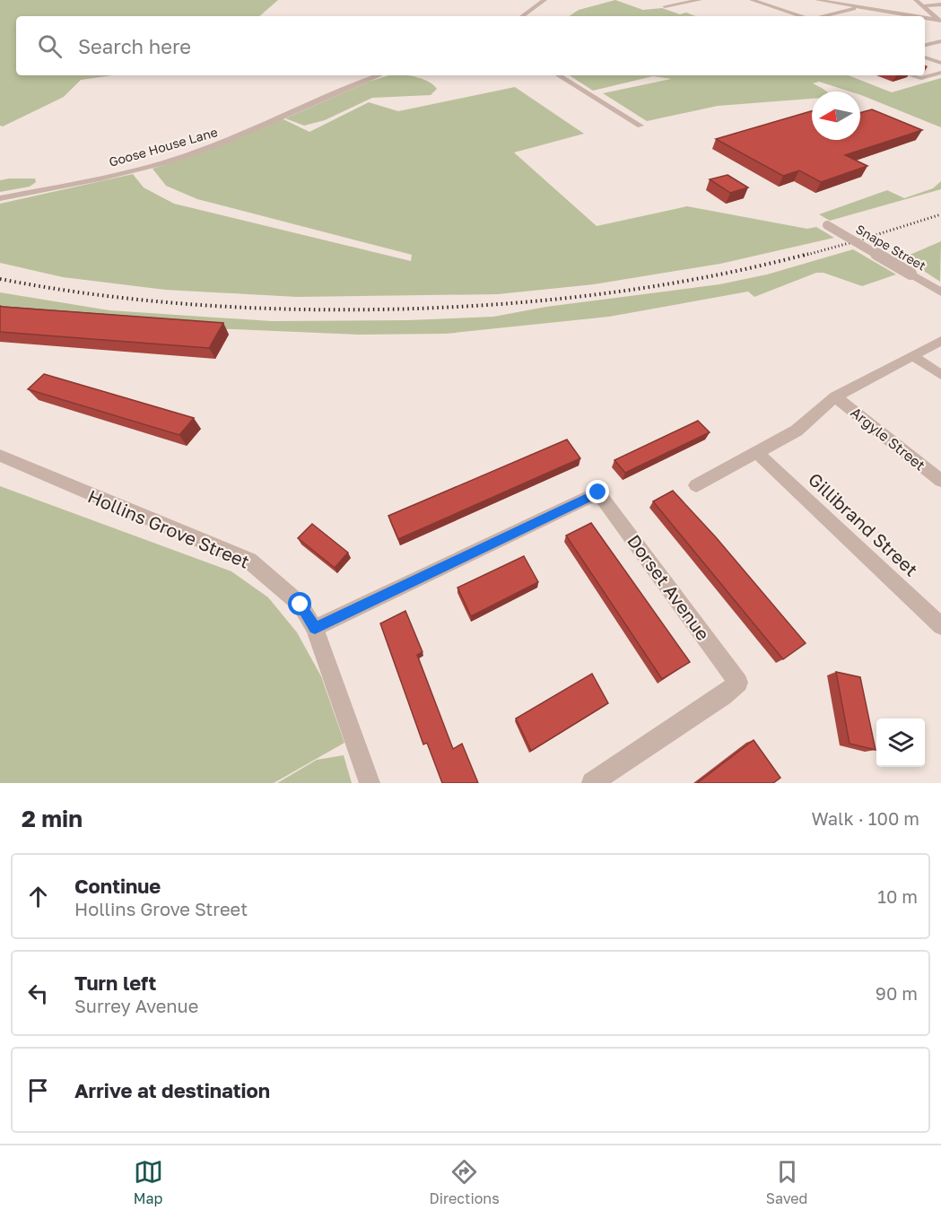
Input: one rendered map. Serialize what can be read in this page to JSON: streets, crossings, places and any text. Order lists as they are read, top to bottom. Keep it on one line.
{"streets":{"street":["Goose House Lane","Snape Street","Argyle Street","Gillibrand Street","Hollins Grove Street","Dorset Avenue"]},"crossings":[["Hollins Grove Street","Dorset Avenue"]],"north":"left","page":{"search":"Search here","heading":["2 min","Walk · 100 m"],"list":[["Continue","Hollins Grove Street","10 m"],["Turn left","Surrey Avenue","90 m"],"Arrive at destination"],"nav":["Map","Directions","Saved"]}}
